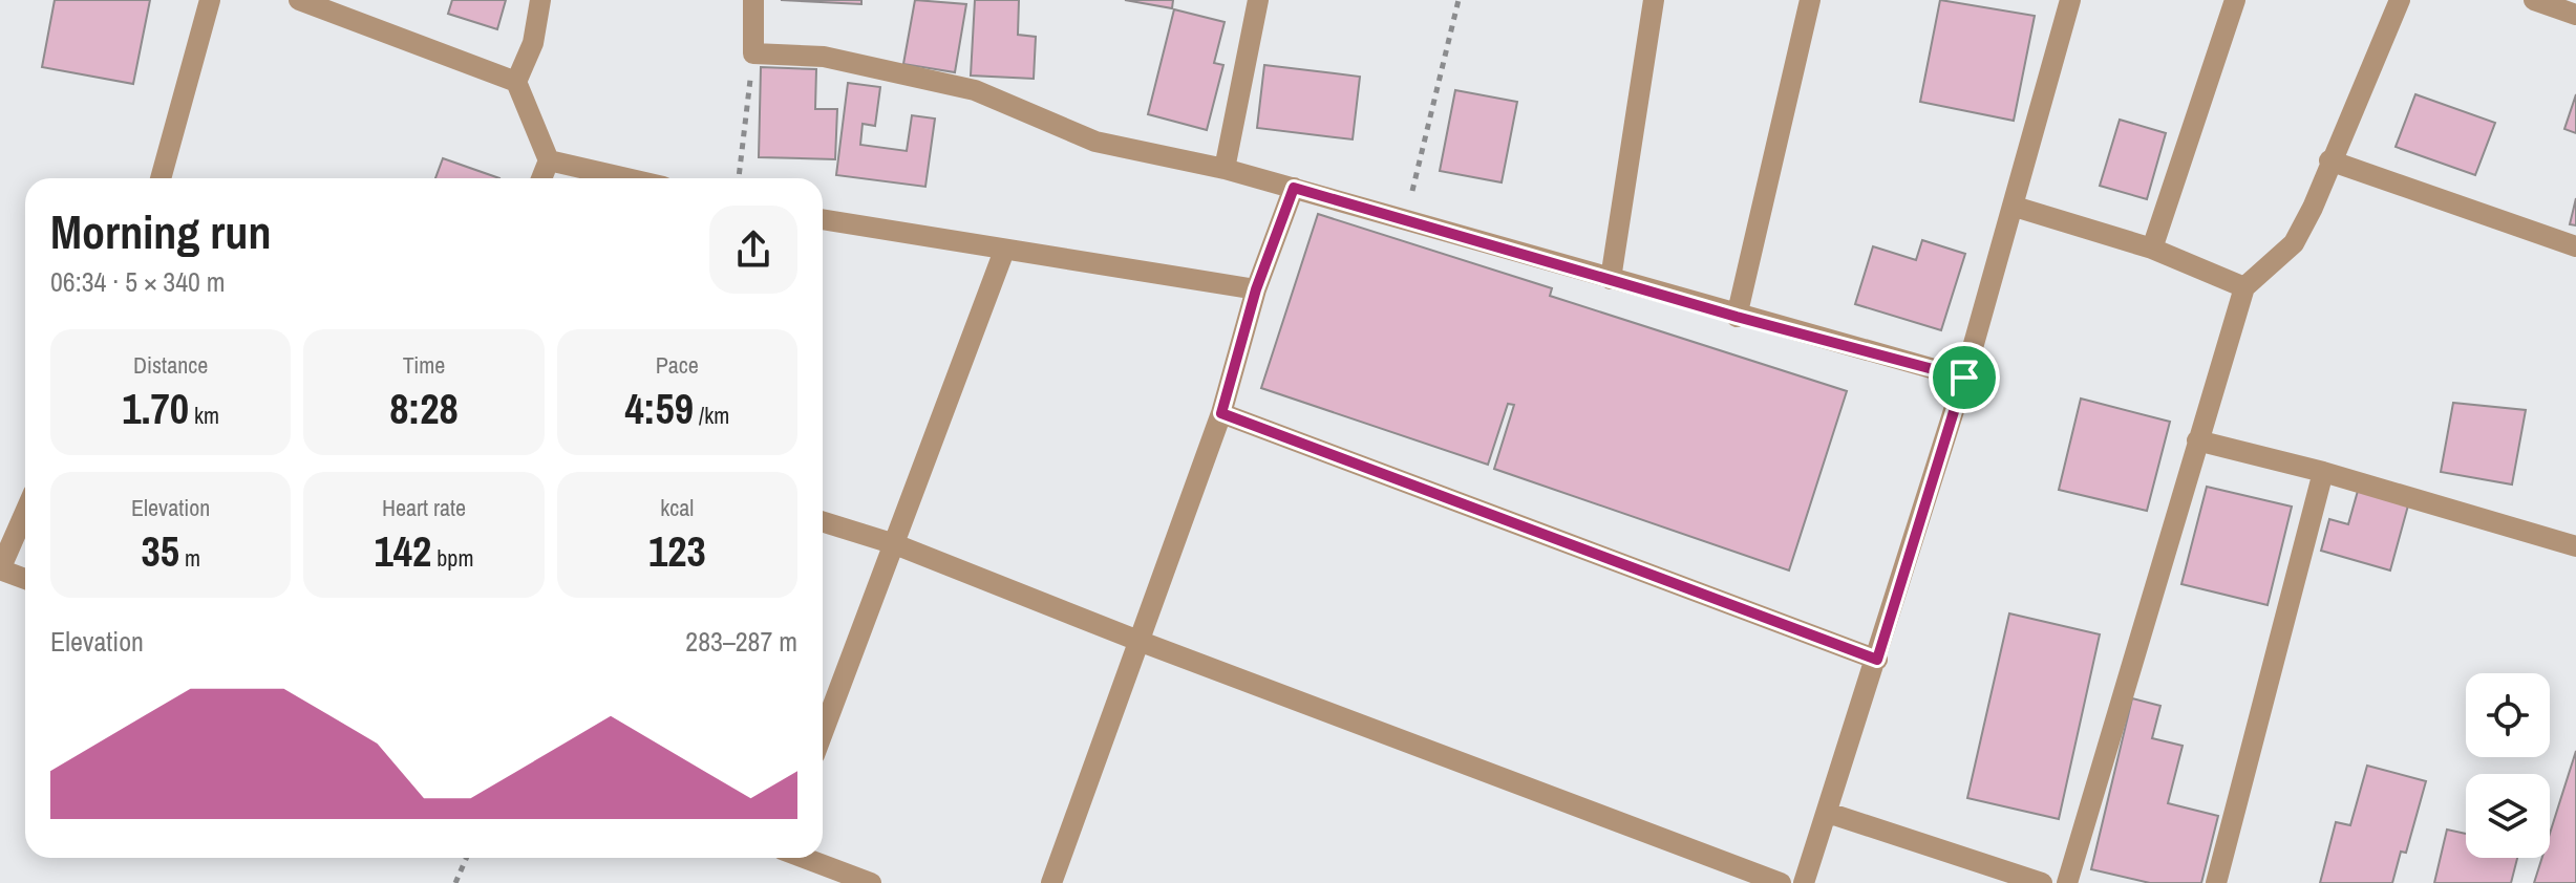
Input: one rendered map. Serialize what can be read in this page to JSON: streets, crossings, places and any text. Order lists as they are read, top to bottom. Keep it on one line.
{"page":{"heading":["Morning run","06:34 · 5 × 340 m"],"stats":[["Distance","1.70 km"],["Time","8:28"],["Pace","4:59 /km"],["Elevation","35 m"],["Heart rate","142 bpm"],["kcal","123"]],"chart":["Elevation","283–287 m"]}}
